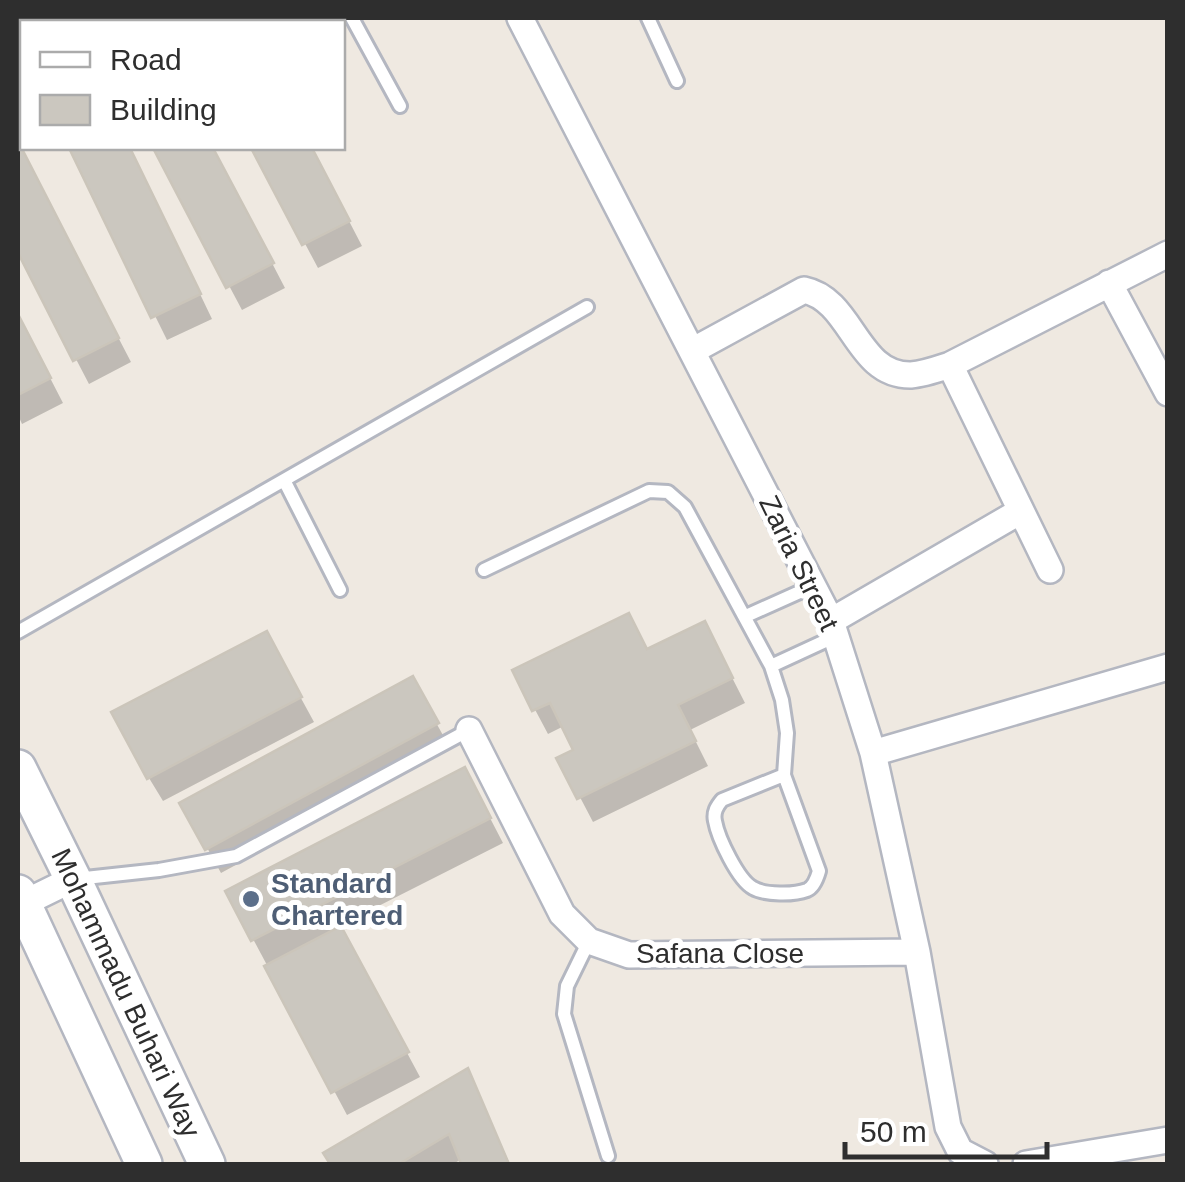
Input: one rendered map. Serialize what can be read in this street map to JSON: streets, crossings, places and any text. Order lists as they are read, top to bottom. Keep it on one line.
{"streets":{"main road":["Mohammadu Buhari Way"],"street":["Zaria Street","Safana Close"]},"crossings":[["Zaria Street","Safana Close"]],"places":["Standard Chartered"],"legend":["Road","Building"],"scale_bar":"50 m"}
